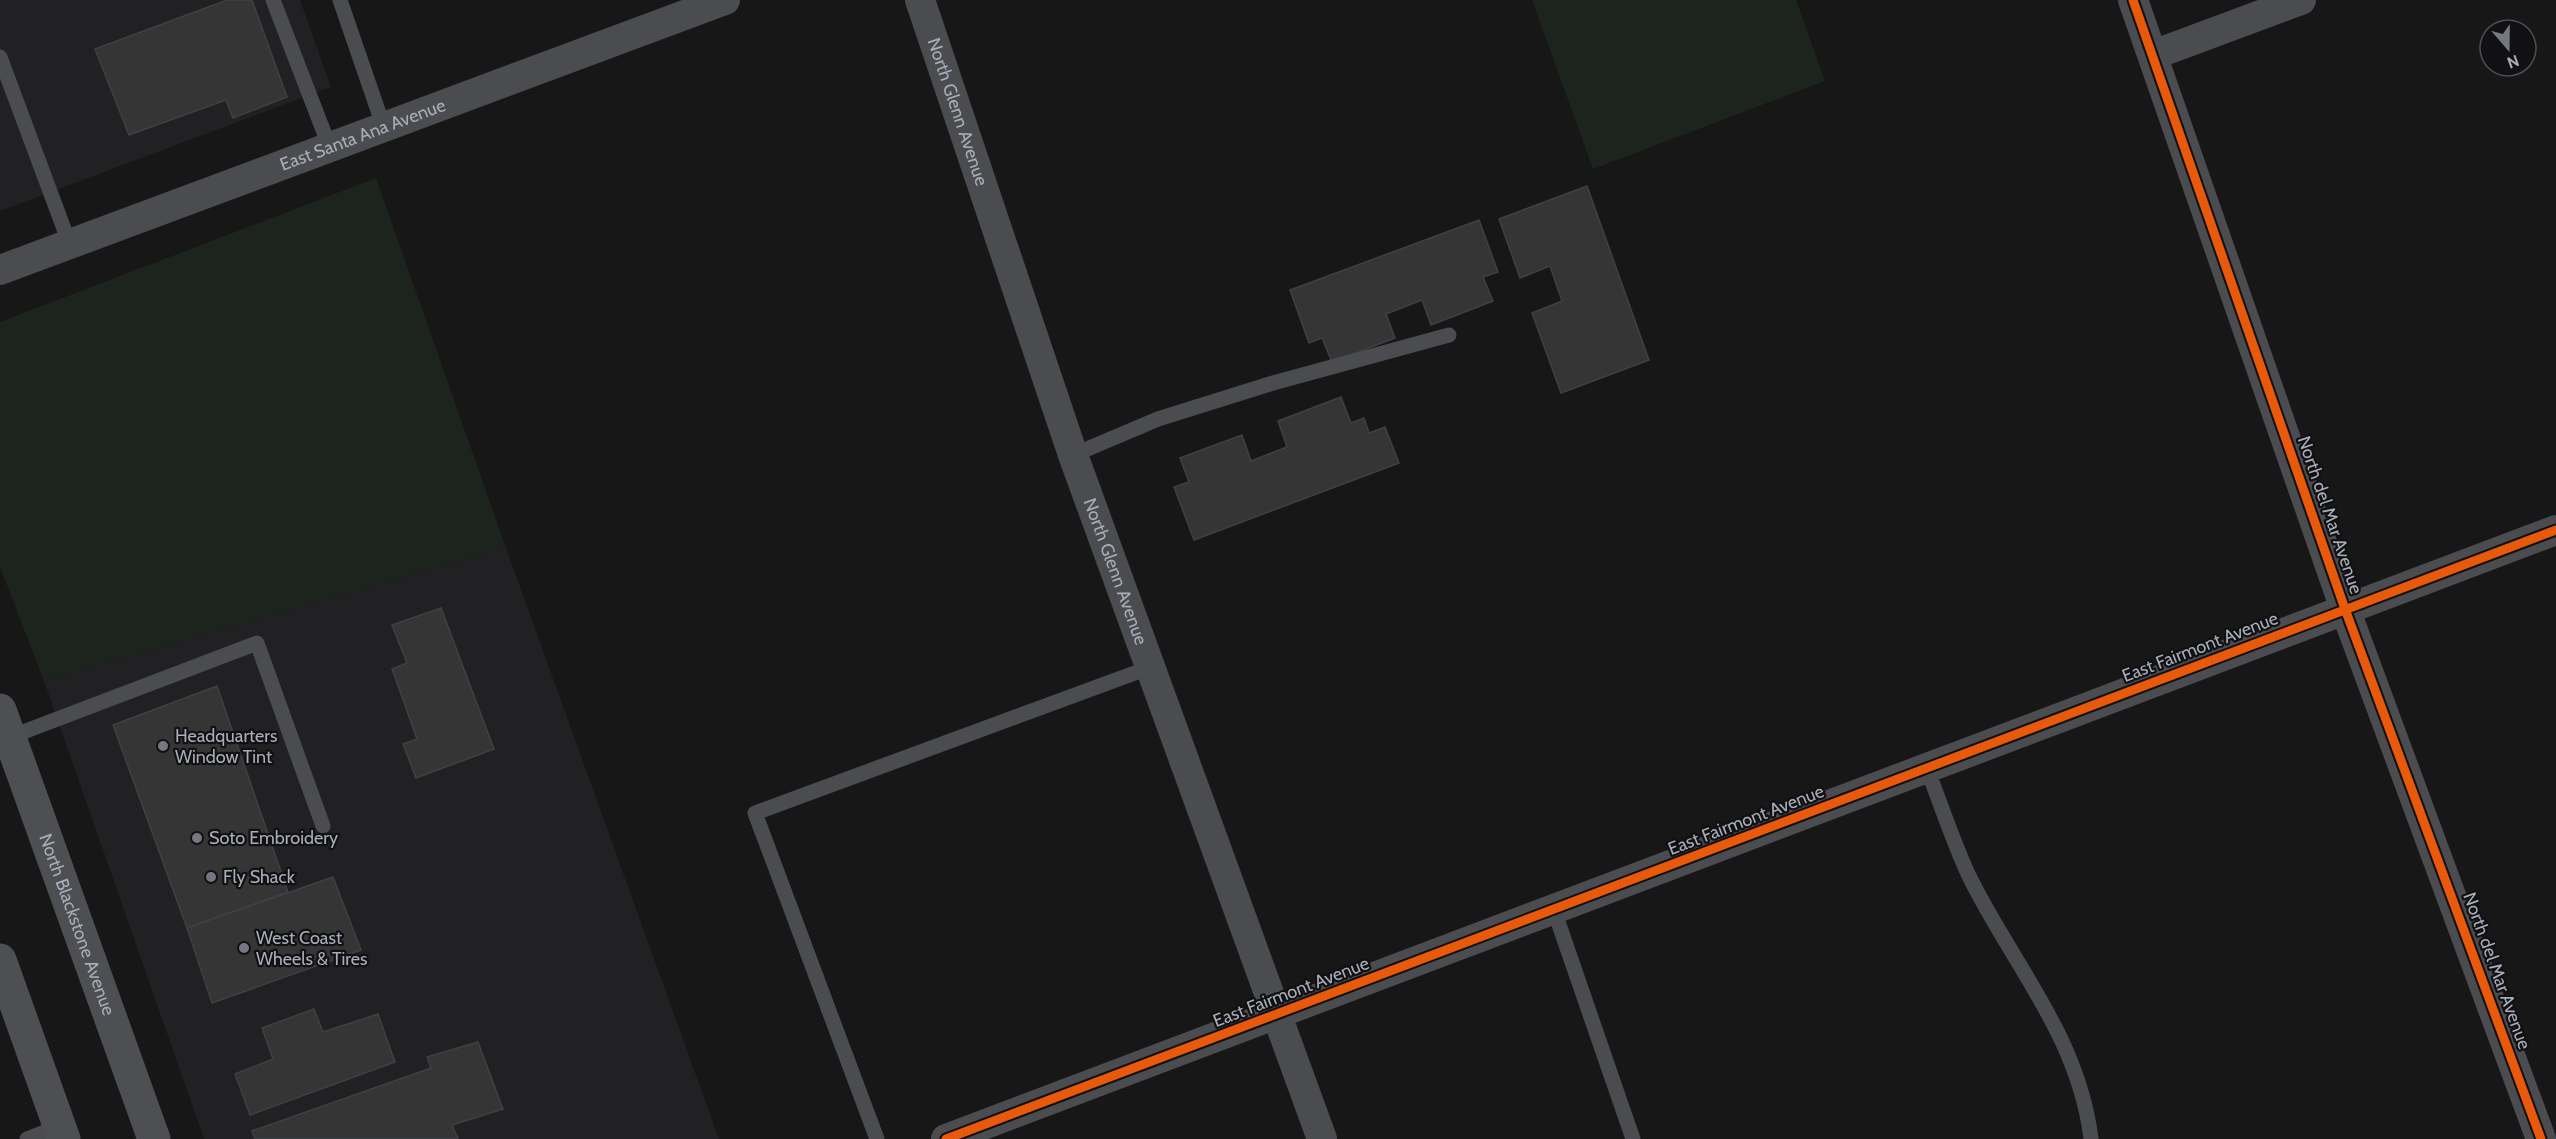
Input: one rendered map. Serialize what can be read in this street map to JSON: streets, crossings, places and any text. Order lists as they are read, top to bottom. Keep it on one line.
{"streets":{"main road":["North Blackstone Avenue"],"street":["North Glenn Avenue","East Santa Ana Avenue","North del Mar Avenue","East Fairmont Avenue"]},"crossings":[["North Glenn Avenue","East Fairmont Avenue"],["North del Mar Avenue","East Fairmont Avenue"]],"places":["Headquarters Window Tint","Soto Embroidery","Fly Shack","West Coast Wheels & Tires"],"north":"bottom"}
